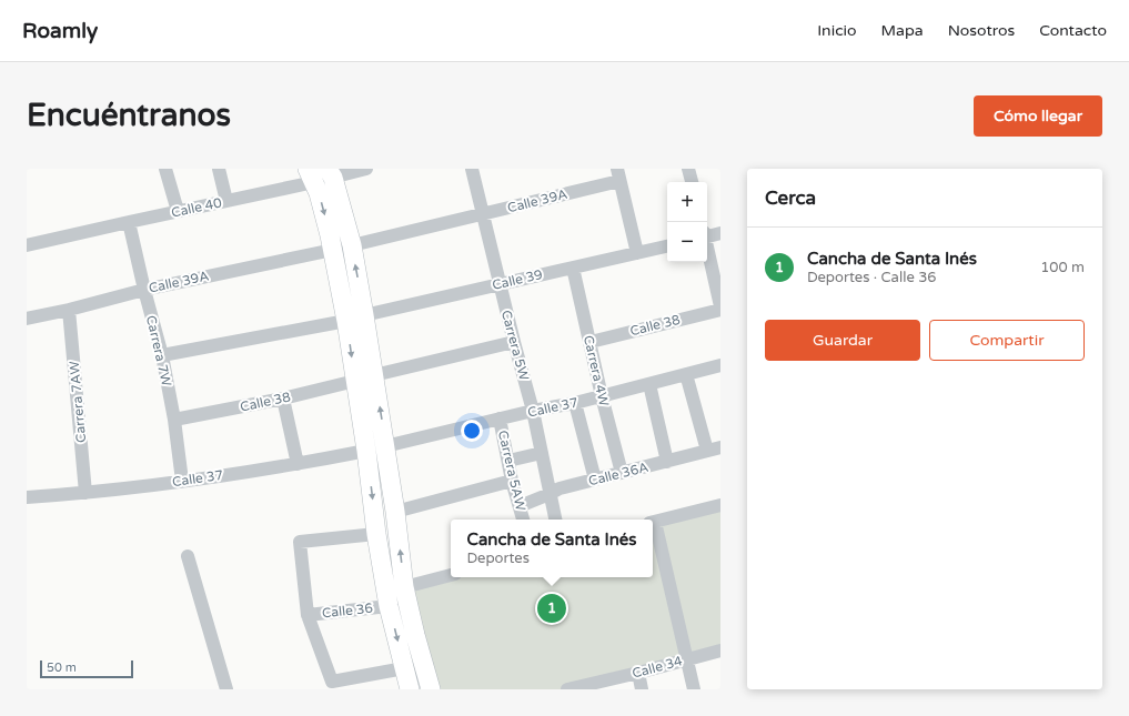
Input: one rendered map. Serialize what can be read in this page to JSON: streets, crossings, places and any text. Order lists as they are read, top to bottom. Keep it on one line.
{"streets":{"street":["Calle 39A","Calle 40","Calle 39","Calle 38","Carrera 5W","Carrera 7W","Carrera 4W","Carrera 7AW","Calle 37","Carrera 5AW","Calle 36A","Calle 36","Calle 34"]},"crossings":[["Calle 39A","Carrera 5W"],["Calle 39A","Carrera 7W"],["Calle 39A","Carrera 7AW"],["Calle 40","Carrera 7W"],["Calle 39","Carrera 5W"],["Calle 39","Carrera 4W"],["Calle 38","Carrera 7W"],["Calle 38","Carrera 4W"],["Carrera 5W","Calle 37"],["Carrera 5W","Calle 36A"],["Carrera 7W","Calle 37"],["Carrera 4W","Calle 37"],["Carrera 4W","Calle 36A"],["Carrera 7AW","Calle 37"],["Calle 37","Carrera 5AW"],["Carrera 5AW","Calle 36A"]],"scale_bar":"50 m","page":{"header":"Roamly","nav":["Inicio","Mapa","Nosotros","Contacto"],"buttons":["Cómo llegar",["Guardar","Compartir"]],"title":"Encuéntranos","heading":"Cerca","map_buttons":["+","−"],"list":[{"mark":"1","name":"Cancha de Santa Inés","note":"Deportes · Calle 36","value":"100 m"}],"popup":["Cancha de Santa Inés","Deportes"],"pins":"1","scale":"50 m"}}
